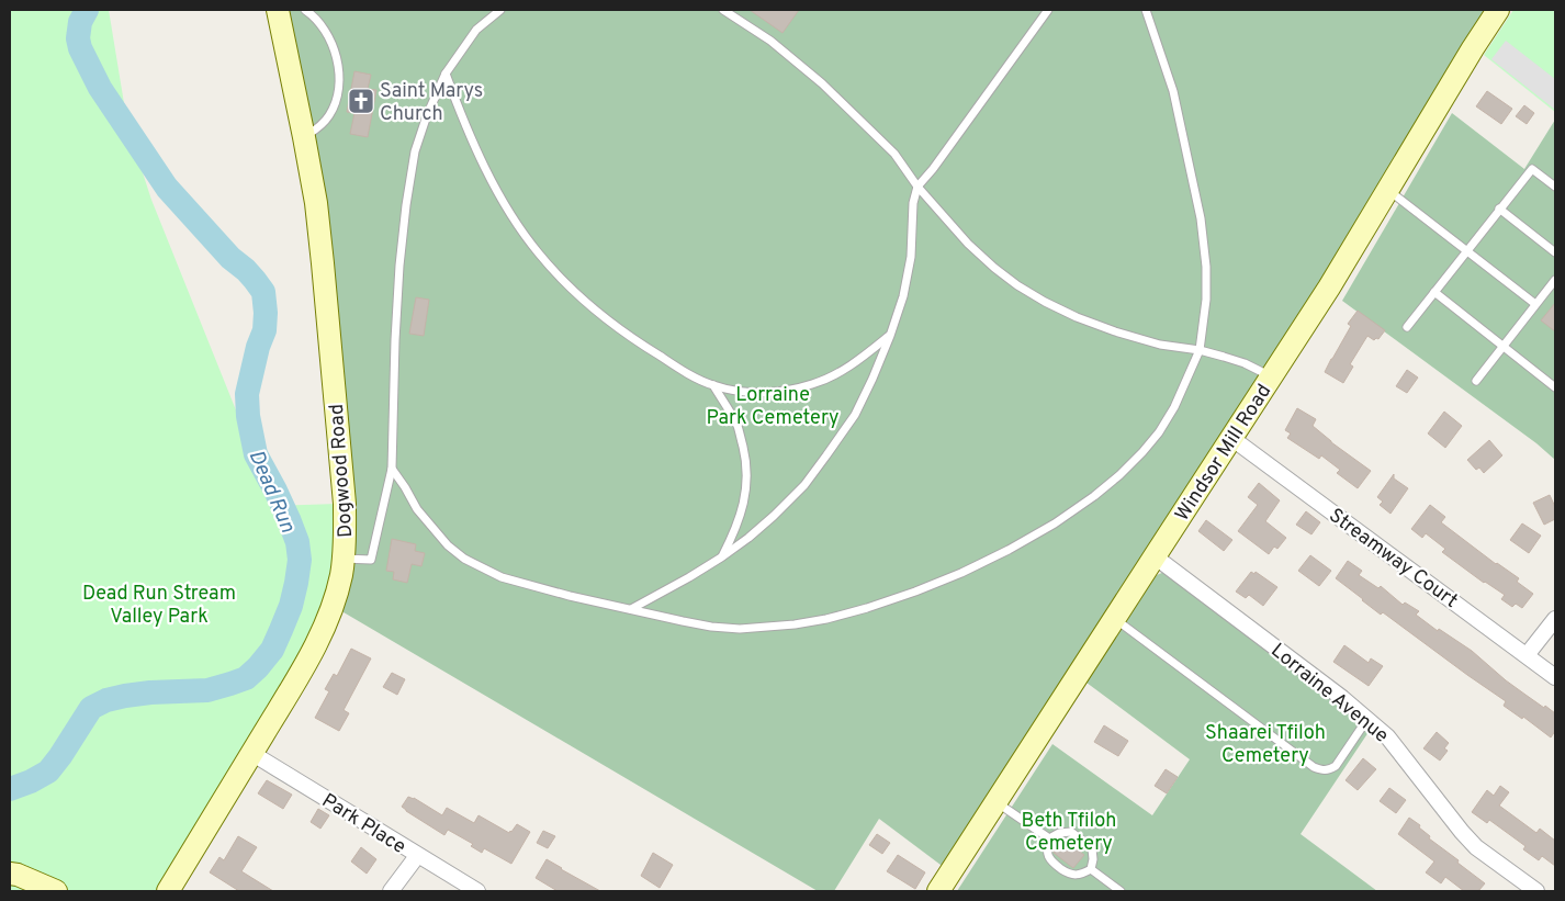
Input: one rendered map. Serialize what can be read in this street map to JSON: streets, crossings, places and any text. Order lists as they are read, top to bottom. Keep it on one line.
{"streets":{"main road":["Windsor Mill Road","Dogwood Road"],"street":["Streamway Court","Lorraine Avenue","Park Place"]},"crossings":[["Windsor Mill Road","Streamway Court"],["Windsor Mill Road","Lorraine Avenue"],["Dogwood Road","Park Place"]],"water":["Dead Run"],"parks":["Lorraine Park Cemetery","Dead Run Stream Valley Park","Shaarei Tfiloh Cemetery","Beth Tfiloh Cemetery"],"places":{"church":["Saint Marys Church"]}}
